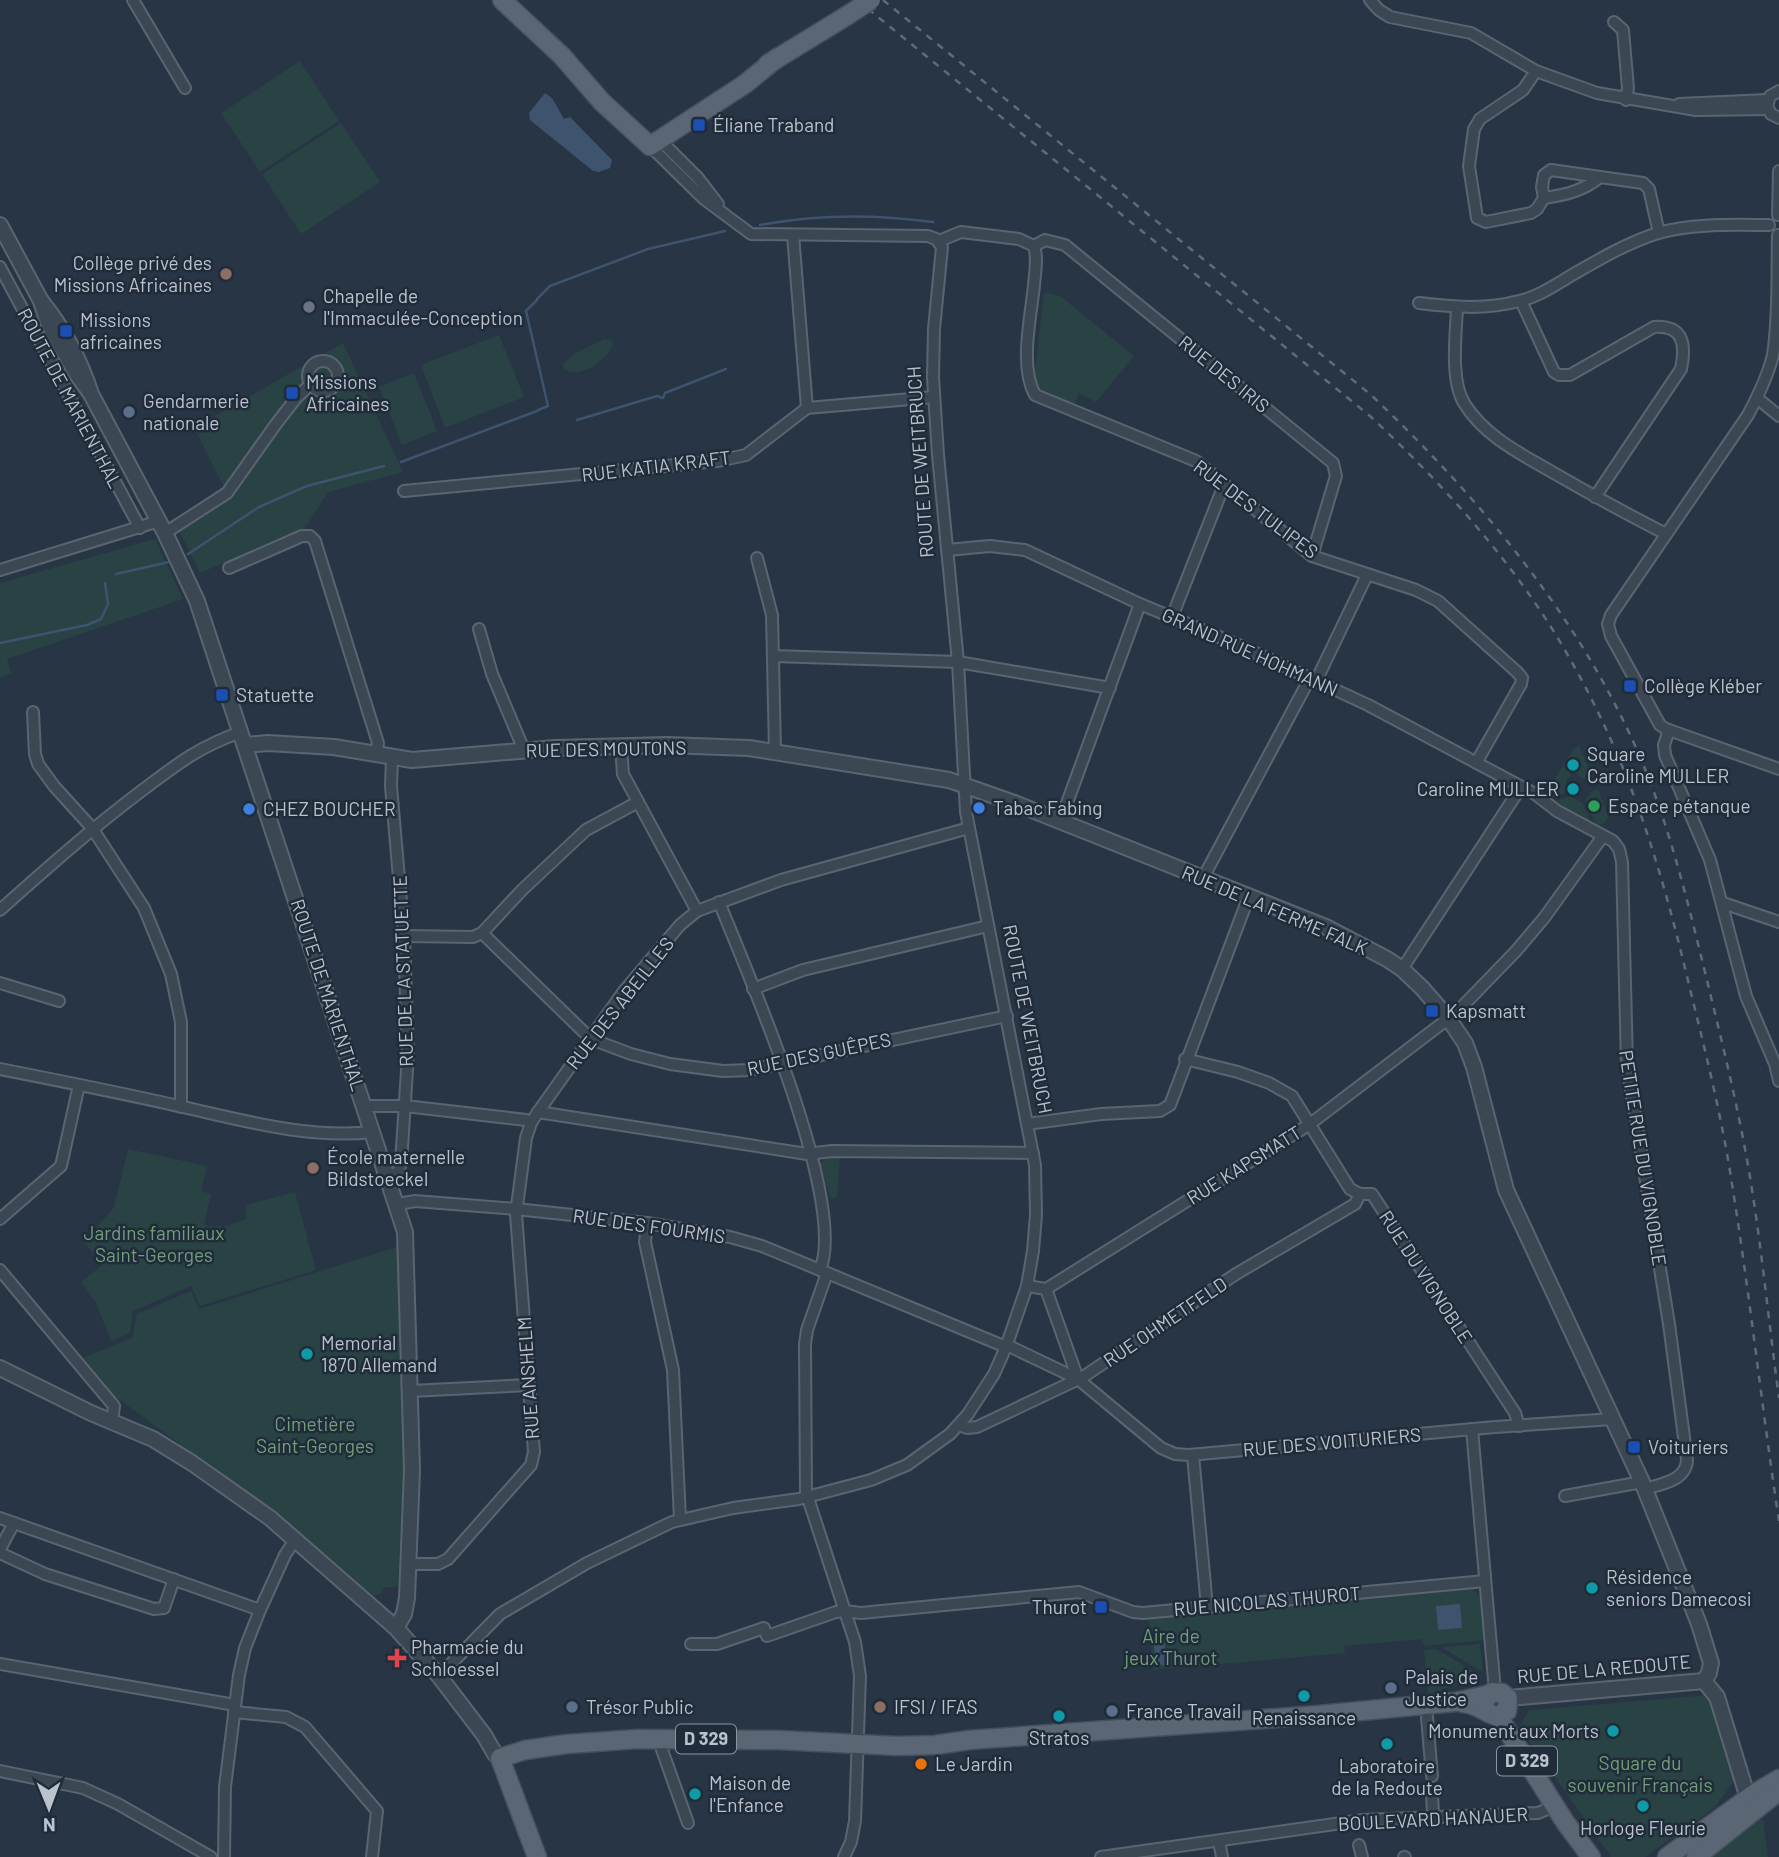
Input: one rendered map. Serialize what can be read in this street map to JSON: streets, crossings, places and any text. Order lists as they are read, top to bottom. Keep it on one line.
{"streets":{"main road":["RUE DE LA REDOUTE","D 329"],"street":["RUE DES IRIS","ROUTE DE MARIENTHAL","ROUTE DE WEITBRUCH","RUE KATIA KRAFT","RUE DES TULIPES","GRAND RUE HOHMANN","RUE DES MOUTONS","RUE DE LA FERME FALK","RUE DE LA STATUETTE","RUE DES ABEILLES","RUE DES GUÊPES","PETITE RUE DU VIGNOBLE","RUE KAPSMATT","RUE DES FOURMIS","RUE DU VIGNOBLE","RUE OHMETFELD","RUE ANSHELM","RUE DES VOITURIERS","RUE NICOLAS THUROT","BOULEVARD HANAUER"]},"crossings":[["RUE DES IRIS","RUE DES TULIPES"],["ROUTE DE MARIENTHAL","RUE DES MOUTONS"],["ROUTE DE MARIENTHAL","RUE DE LA STATUETTE"],["ROUTE DE MARIENTHAL","RUE DES FOURMIS"],["ROUTE DE MARIENTHAL","RUE ANSHELM"],["ROUTE DE WEITBRUCH","GRAND RUE HOHMANN"],["ROUTE DE WEITBRUCH","RUE DES MOUTONS"],["ROUTE DE WEITBRUCH","RUE DE LA FERME FALK"],["ROUTE DE WEITBRUCH","RUE DES ABEILLES"],["ROUTE DE WEITBRUCH","RUE DES GUÊPES"],["ROUTE DE WEITBRUCH","RUE DES FOURMIS"],["ROUTE DE WEITBRUCH","RUE OHMETFELD"],["ROUTE DE WEITBRUCH","RUE DES VOITURIERS"],["RUE DES TULIPES","GRAND RUE HOHMANN"],["GRAND RUE HOHMANN","PETITE RUE DU VIGNOBLE"],["RUE DES MOUTONS","RUE DE LA FERME FALK"],["RUE DES MOUTONS","RUE DE LA STATUETTE"],["RUE DE LA FERME FALK","PETITE RUE DU VIGNOBLE"],["RUE DE LA FERME FALK","RUE KAPSMATT"],["RUE DE LA FERME FALK","RUE DES VOITURIERS"],["RUE DE LA FERME FALK","RUE DE LA REDOUTE"],["RUE DES ABEILLES","RUE DES GUÊPES"],["RUE DES ABEILLES","RUE DES FOURMIS"],["RUE DES ABEILLES","RUE ANSHELM"],["PETITE RUE DU VIGNOBLE","RUE KAPSMATT"],["RUE KAPSMATT","RUE DU VIGNOBLE"],["RUE DES FOURMIS","RUE ANSHELM"],["RUE DES FOURMIS","RUE DES VOITURIERS"],["RUE DU VIGNOBLE","RUE OHMETFELD"],["RUE DU VIGNOBLE","RUE DES VOITURIERS"],["RUE OHMETFELD","RUE DES VOITURIERS"],["RUE DE LA REDOUTE","D 329"],["D 329","BOULEVARD HANAUER"]],"parks":["Jardins familiaux Saint-Georges","Cimetière Saint-Georges","Aire de jeux Thurot","Square du souvenir Français"],"places":{"transit":["Éliane Traband","Missions africaines","Missions Africaines","Collège Kléber","Statuette","Kapsmatt","Voituriers","Thurot"],"other":["Collège privé des Missions Africaines","Chapelle de l'Immaculée-Conception","Gendarmerie nationale","Square Caroline MULLER","Caroline MULLER","Espace pétanque","Tabac Fabing","CHEZ BOUCHER","École maternelle Bildstoeckel","Memorial 1870 Allemand","Résidence seniors Damecosi","Palais de Justice","Renaissance","Trésor Public","IFSI / IFAS","France Travail","Stratos","Monument aux Morts","Laboratoire de la Redoute","Le Jardin","Maison de l'Enfance","Horloge Fleurie"],"health":["Pharmacie du Schloessel"]},"north":"bottom"}
